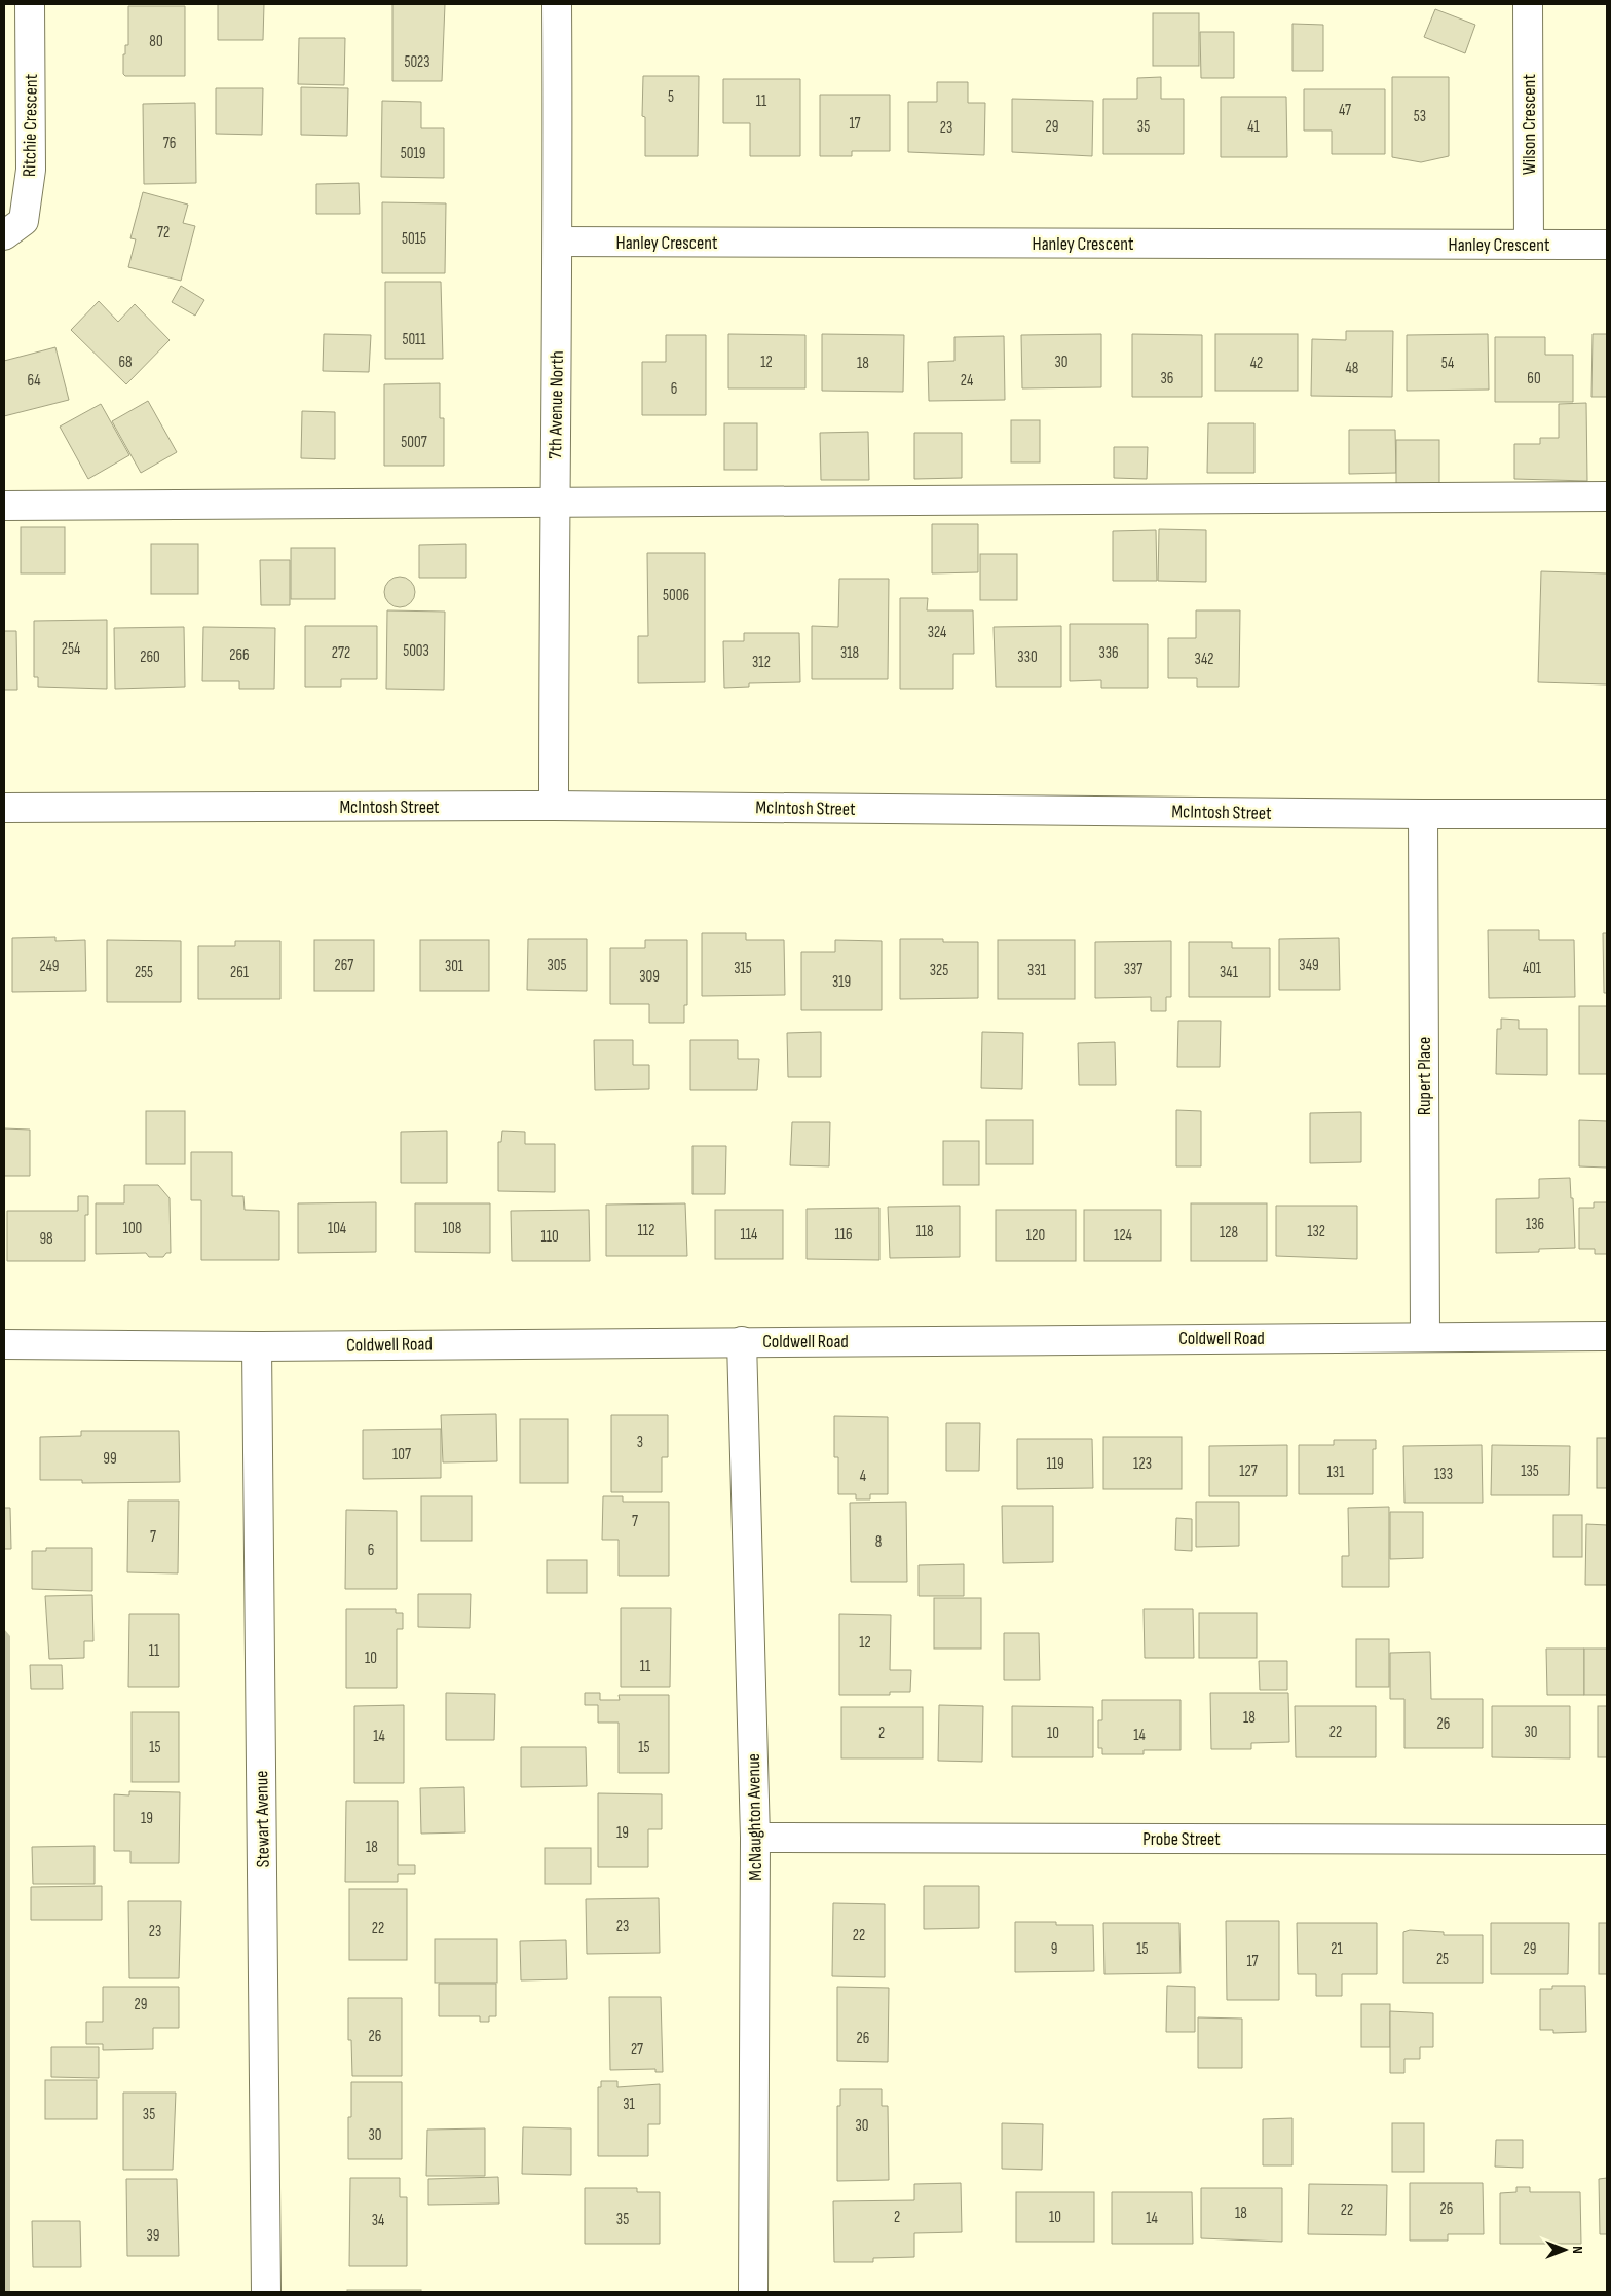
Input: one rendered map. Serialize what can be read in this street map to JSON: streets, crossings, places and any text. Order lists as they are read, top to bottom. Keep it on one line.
{"streets":{"street":["Wilson Crescent","Ritchie Crescent","Hanley Crescent","7th Avenue North","McIntosh Street","Rupert Place","Coldwell Road","McNaughton Avenue","Stewart Avenue","Probe Street"]},"crossings":[["Wilson Crescent","Hanley Crescent"],["Hanley Crescent","7th Avenue North"],["7th Avenue North","McIntosh Street"],["McIntosh Street","Rupert Place"],["Rupert Place","Coldwell Road"],["Coldwell Road","McNaughton Avenue"],["Coldwell Road","Stewart Avenue"],["McNaughton Avenue","Probe Street"]],"house_numbers":["80","5023","5","11","47","53","17","29","35","41","23","76","5019","72","5015","5011","68","12","30","18","42","54","48","36","60","64","24","6","5007","5006","324","254","5003","272","318","336","266","260","330","342","312","267","305","349","249","301","315","401","337","325","331","255","261","341","309","319","136","100","104","108","112","118","132","128","114","116","120","124","110","98","3","107","99","119","123","127","135","131","133","4","7","7","8","6","12","11","10","11","18","26","22","30","2","10","14","14","15","15","19","19","18","23","22","23","22","9","15","21","29","25","17","29","26","26","27","31","35","30","30","26","22","18","2","10","14","35","34","39"],"north":"right"}
